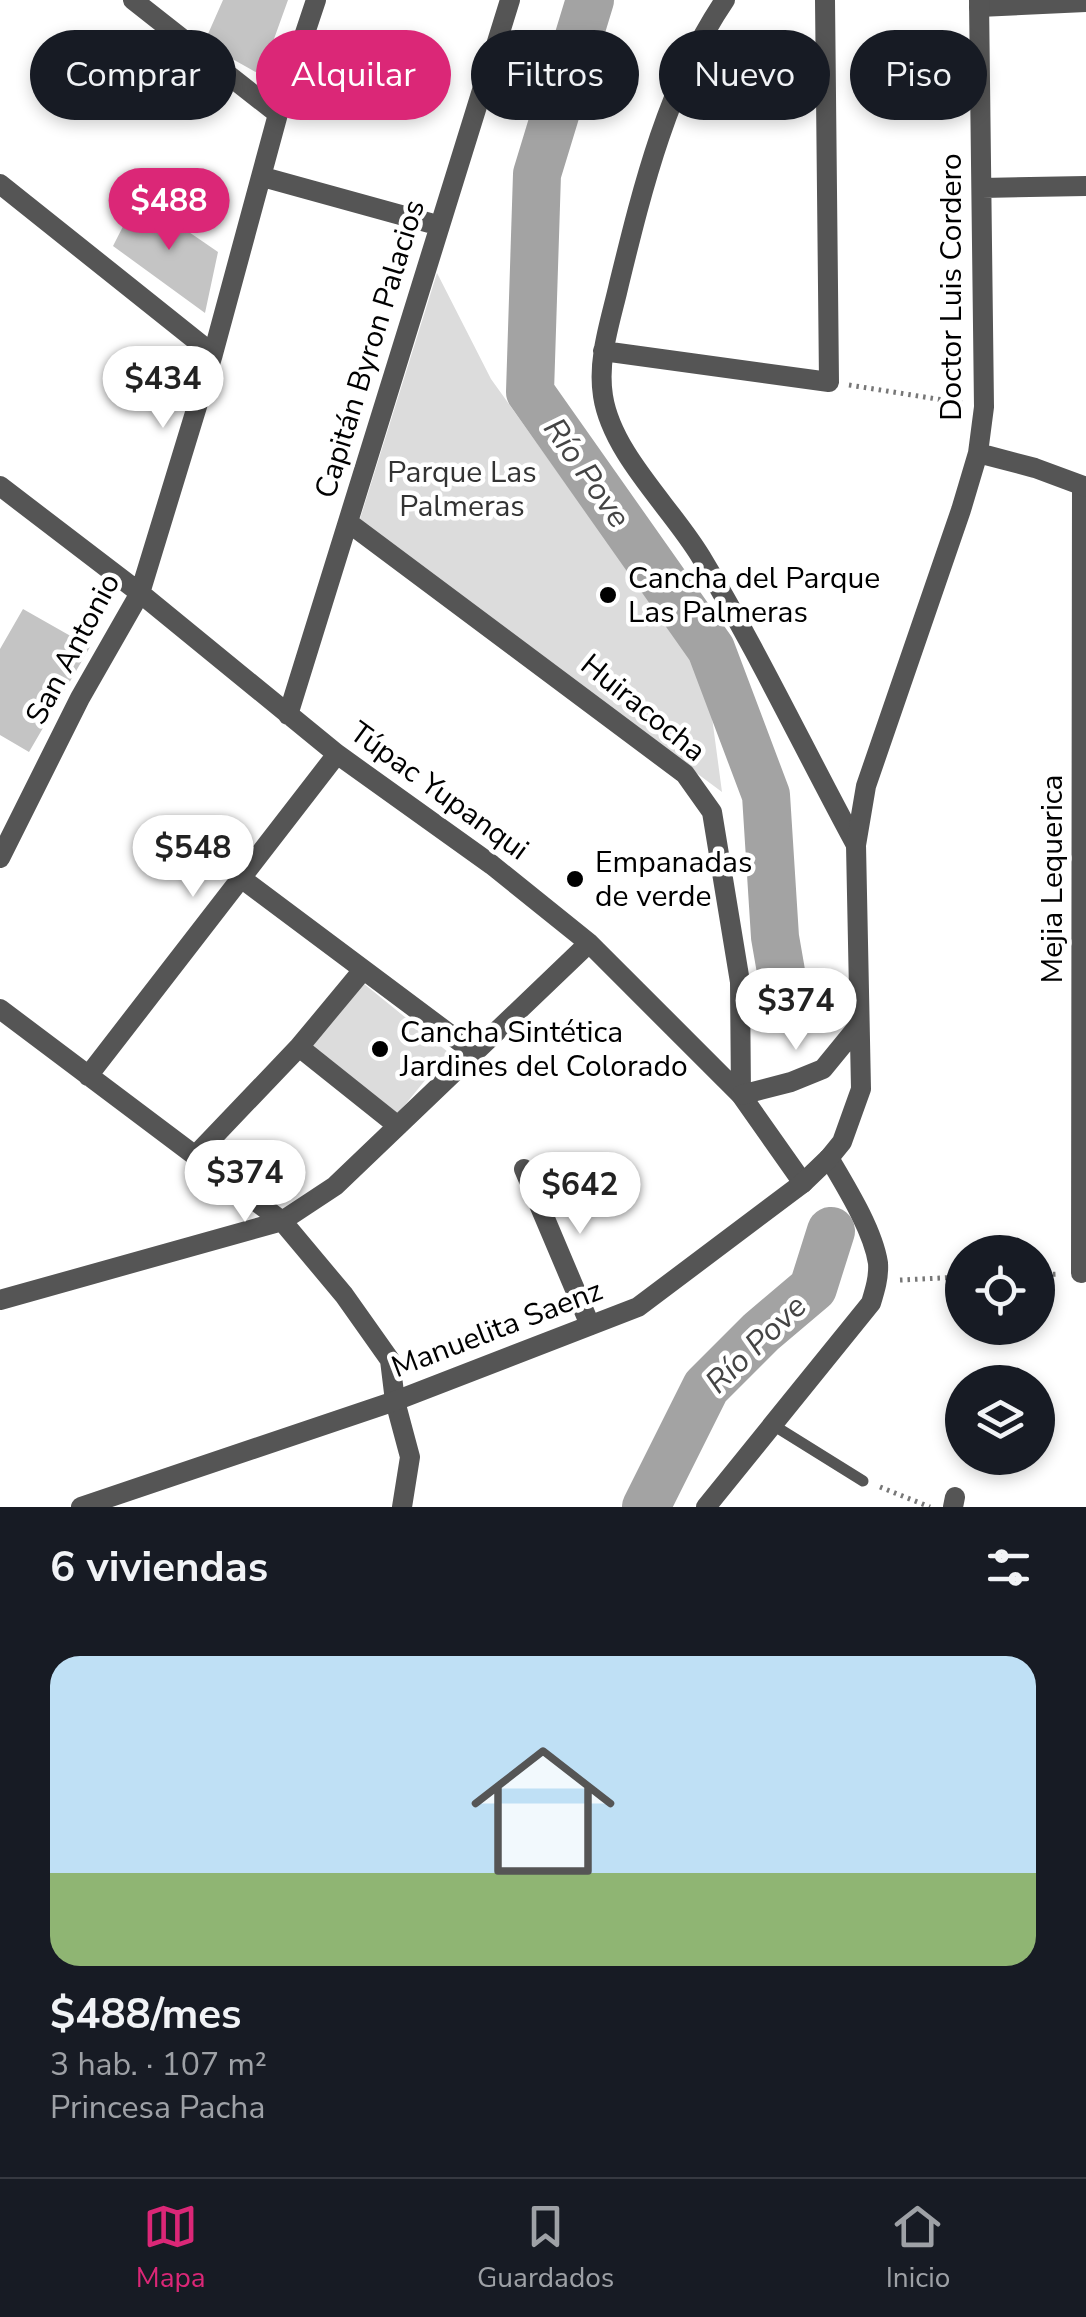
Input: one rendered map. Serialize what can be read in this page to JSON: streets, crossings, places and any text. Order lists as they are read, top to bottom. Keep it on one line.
{"streets":{"street":["Doctor Luis Cordero","Capitán Byron Palacios","San Antonio","Huiracocha","Túpac Yupanqui","Mejia Lequerica","Manuelita Saenz"]},"crossings":[["Doctor Luis Cordero","Manuelita Saenz"],["Capitán Byron Palacios","Huiracocha"],["Capitán Byron Palacios","Túpac Yupanqui"],["San Antonio","Túpac Yupanqui"],["Huiracocha","Túpac Yupanqui"],["Túpac Yupanqui","Manuelita Saenz"]],"water":["Río Pove"],"parks":["Parque Las Palmeras"],"places":["Cancha del Parque Las Palmeras","Empanadas de verde","Cancha Sintética Jardines del Colorado"],"page":{"chip":["Comprar","Alquilar","Filtros","Nuevo","Piso"],"price":["$488","$434","$548","$374","$374","$642"],"heading":"6 viviendas","list":[{"name":"$488/mes","note":"3 hab. · 107 m² · Princesa Pacha"}],"tabs":["Mapa","Guardados","Inicio"]}}
